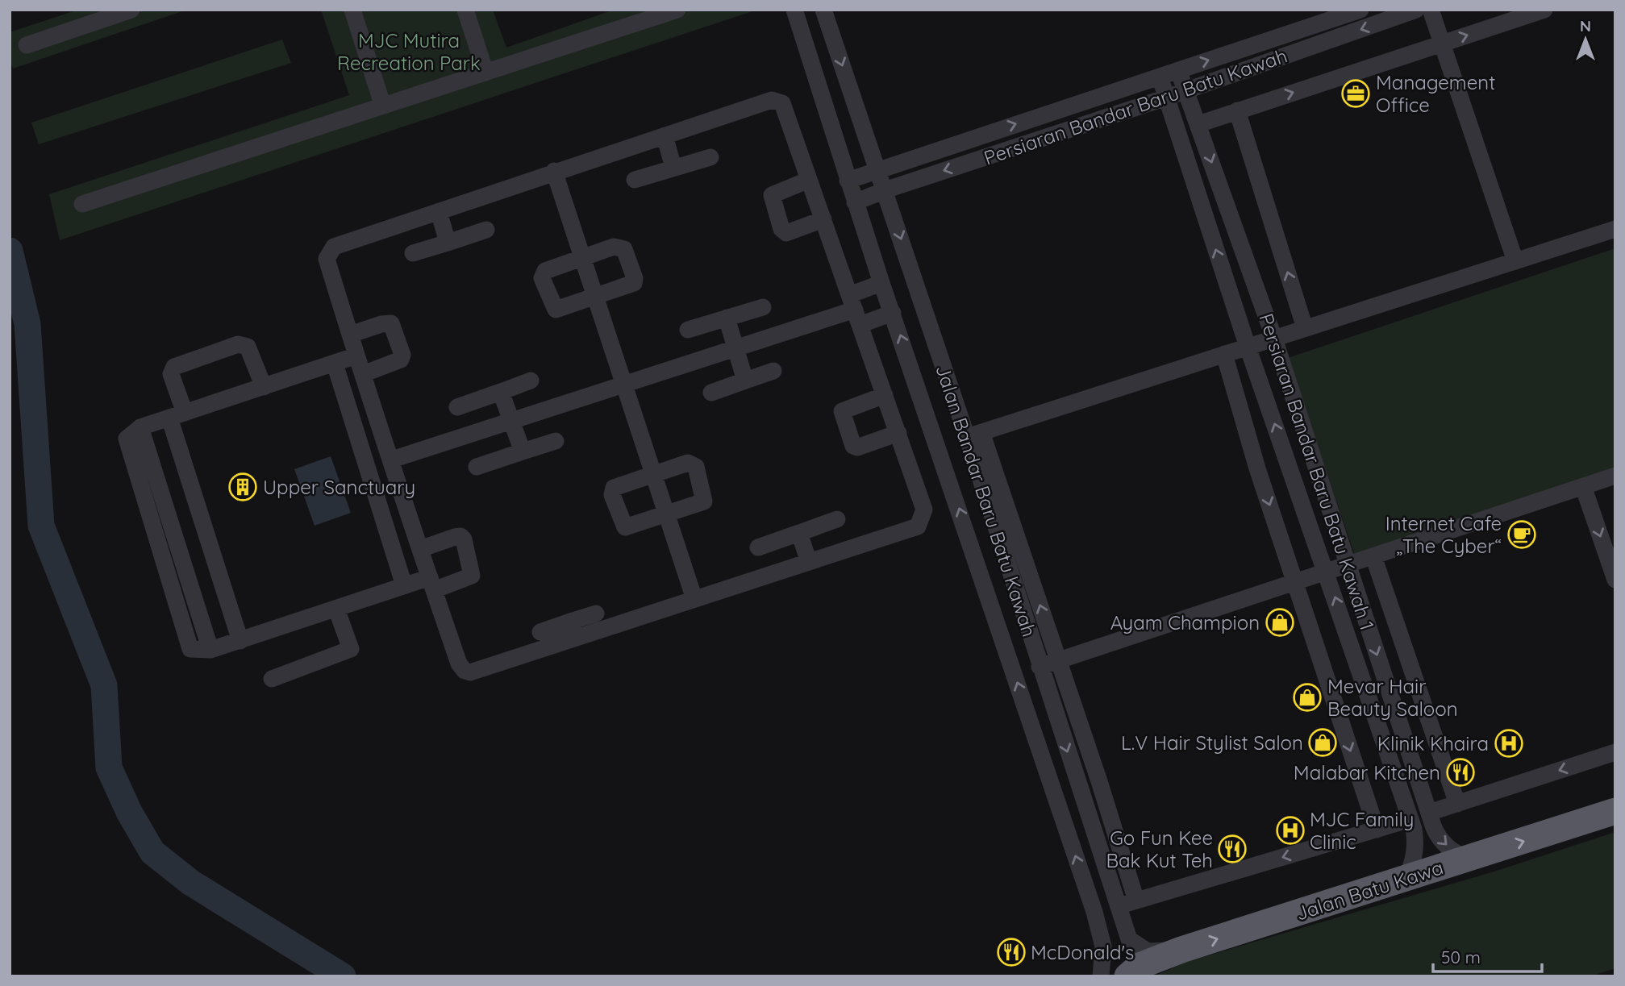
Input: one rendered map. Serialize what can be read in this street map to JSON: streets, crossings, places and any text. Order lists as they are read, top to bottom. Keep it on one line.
{"streets":{"highway":["Jalan Batu Kawa"],"street":["Persiaran Bandar Baru Batu Kawah","Persiaran Bandar Baru Batu Kawah 1","Jalan Bandar Baru Batu Kawah"]},"crossings":[["Persiaran Bandar Baru Batu Kawah","Persiaran Bandar Baru Batu Kawah 1"],["Persiaran Bandar Baru Batu Kawah","Jalan Bandar Baru Batu Kawah"],["Persiaran Bandar Baru Batu Kawah 1","Jalan Batu Kawa"],["Jalan Bandar Baru Batu Kawah","Jalan Batu Kawa"]],"one_way":["Jalan Batu Kawa"],"parks":["MJC Mutira Recreation Park"],"places":{"office":["Management Office"],"building":["Upper Sanctuary"],"cafe":["Internet Cafe „The Cyber“"],"shop":["Ayam Champion","Mevar Hair Beauty Saloon","L.V Hair Stylist Salon"],"hospital":["Klinik Khaira","MJC Family Clinic"],"restaurant":["Malabar Kitchen","Go Fun Kee Bak Kut Teh","McDonald's"]},"scale_bar":"50 m","north":"top"}
